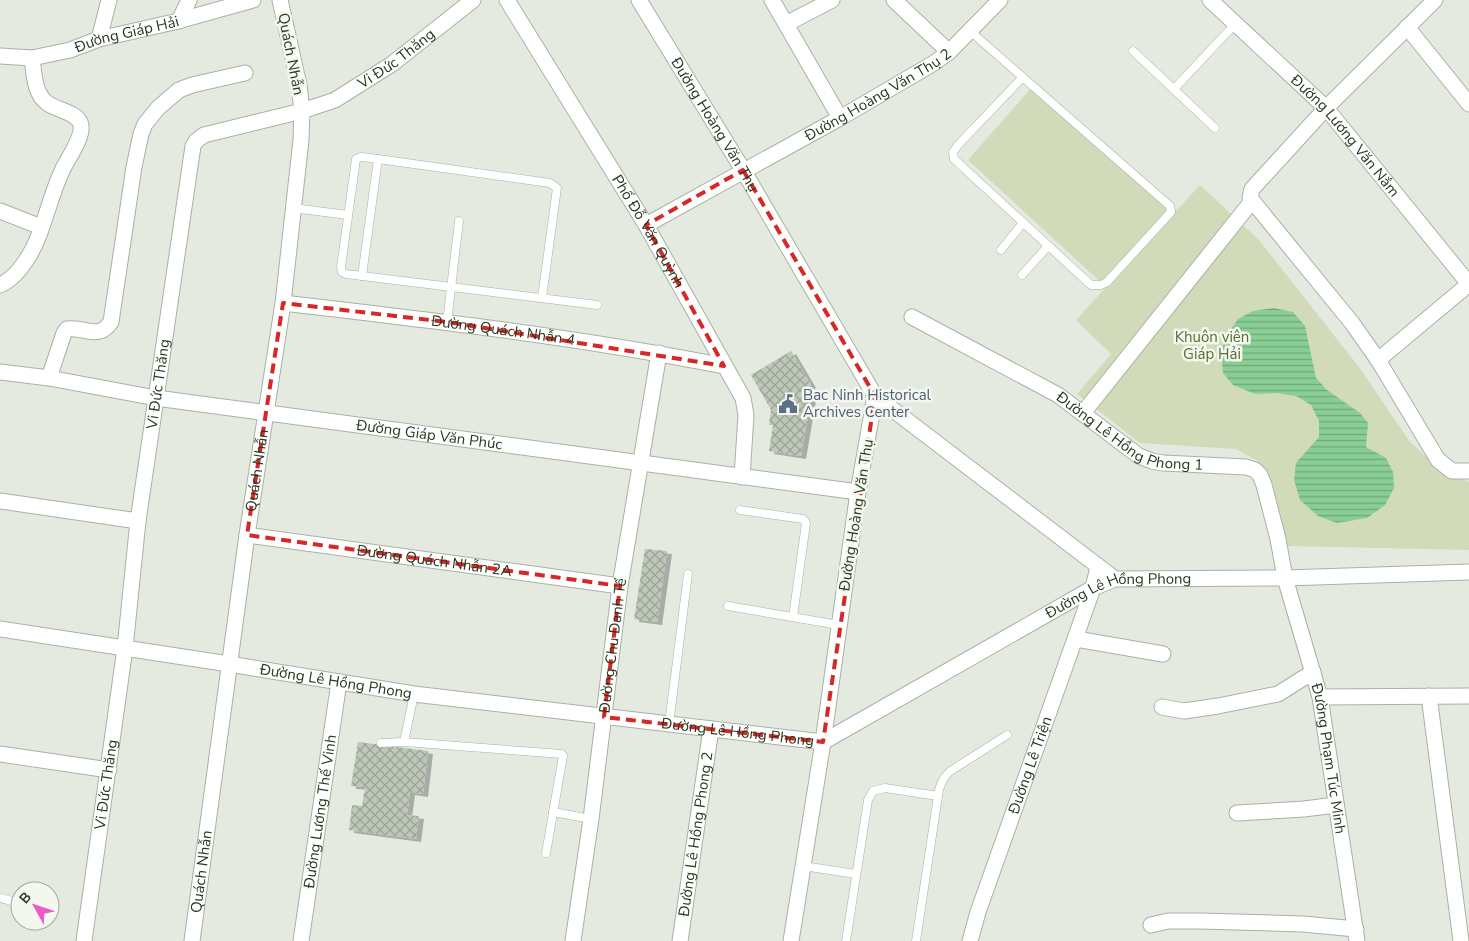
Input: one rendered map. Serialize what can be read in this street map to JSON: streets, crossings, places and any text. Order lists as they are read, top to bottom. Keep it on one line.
{"streets":{"street":["Đường Giáp Hải","Quách Nhẫn","Vi Đức Thăng","Đường Hoàng Văn Thụ 2","Đường Hoàng Văn Thụ","Đường Lương Văn Nắm","Phố Đỗ Văn Quỳnh","Đường Quách Nhẫn 4","Đường Lê Hồng Phong 1","Đường Giáp Văn Phúc","Đường Quách Nhẫn 2A","Đường Lê Hồng Phong","Đường Chu Danh Tể","Đường Phạm Túc Minh","Đường Lê Triện","Đường Lương Thế Vinh","Đường Lê Hồng Phong 2"]},"crossings":[["Quách Nhẫn","Vi Đức Thăng"],["Quách Nhẫn","Đường Quách Nhẫn 4"],["Quách Nhẫn","Đường Giáp Văn Phúc"],["Quách Nhẫn","Đường Quách Nhẫn 2A"],["Quách Nhẫn","Đường Lê Hồng Phong"],["Vi Đức Thăng","Đường Giáp Văn Phúc"],["Vi Đức Thăng","Đường Lê Hồng Phong"],["Đường Hoàng Văn Thụ 2","Đường Hoàng Văn Thụ"],["Đường Hoàng Văn Thụ 2","Phố Đỗ Văn Quỳnh"],["Đường Hoàng Văn Thụ","Đường Giáp Văn Phúc"],["Đường Hoàng Văn Thụ","Đường Lê Hồng Phong"],["Phố Đỗ Văn Quỳnh","Đường Quách Nhẫn 4"],["Phố Đỗ Văn Quỳnh","Đường Giáp Văn Phúc"],["Đường Quách Nhẫn 4","Đường Chu Danh Tể"],["Đường Lê Hồng Phong 1","Đường Lê Hồng Phong"],["Đường Lê Hồng Phong 1","Đường Phạm Túc Minh"],["Đường Giáp Văn Phúc","Đường Chu Danh Tể"],["Đường Quách Nhẫn 2A","Đường Chu Danh Tể"],["Đường Lê Hồng Phong","Đường Chu Danh Tể"],["Đường Lê Hồng Phong","Đường Phạm Túc Minh"],["Đường Lê Hồng Phong","Đường Lê Triện"],["Đường Lê Hồng Phong","Đường Lương Thế Vinh"],["Đường Lê Hồng Phong","Đường Lê Hồng Phong 2"]],"parks":["Khuôn viên Giáp Hải"],"places":{"public building":["Bac Ninh Historical Archives Center"]},"north":"top left"}
